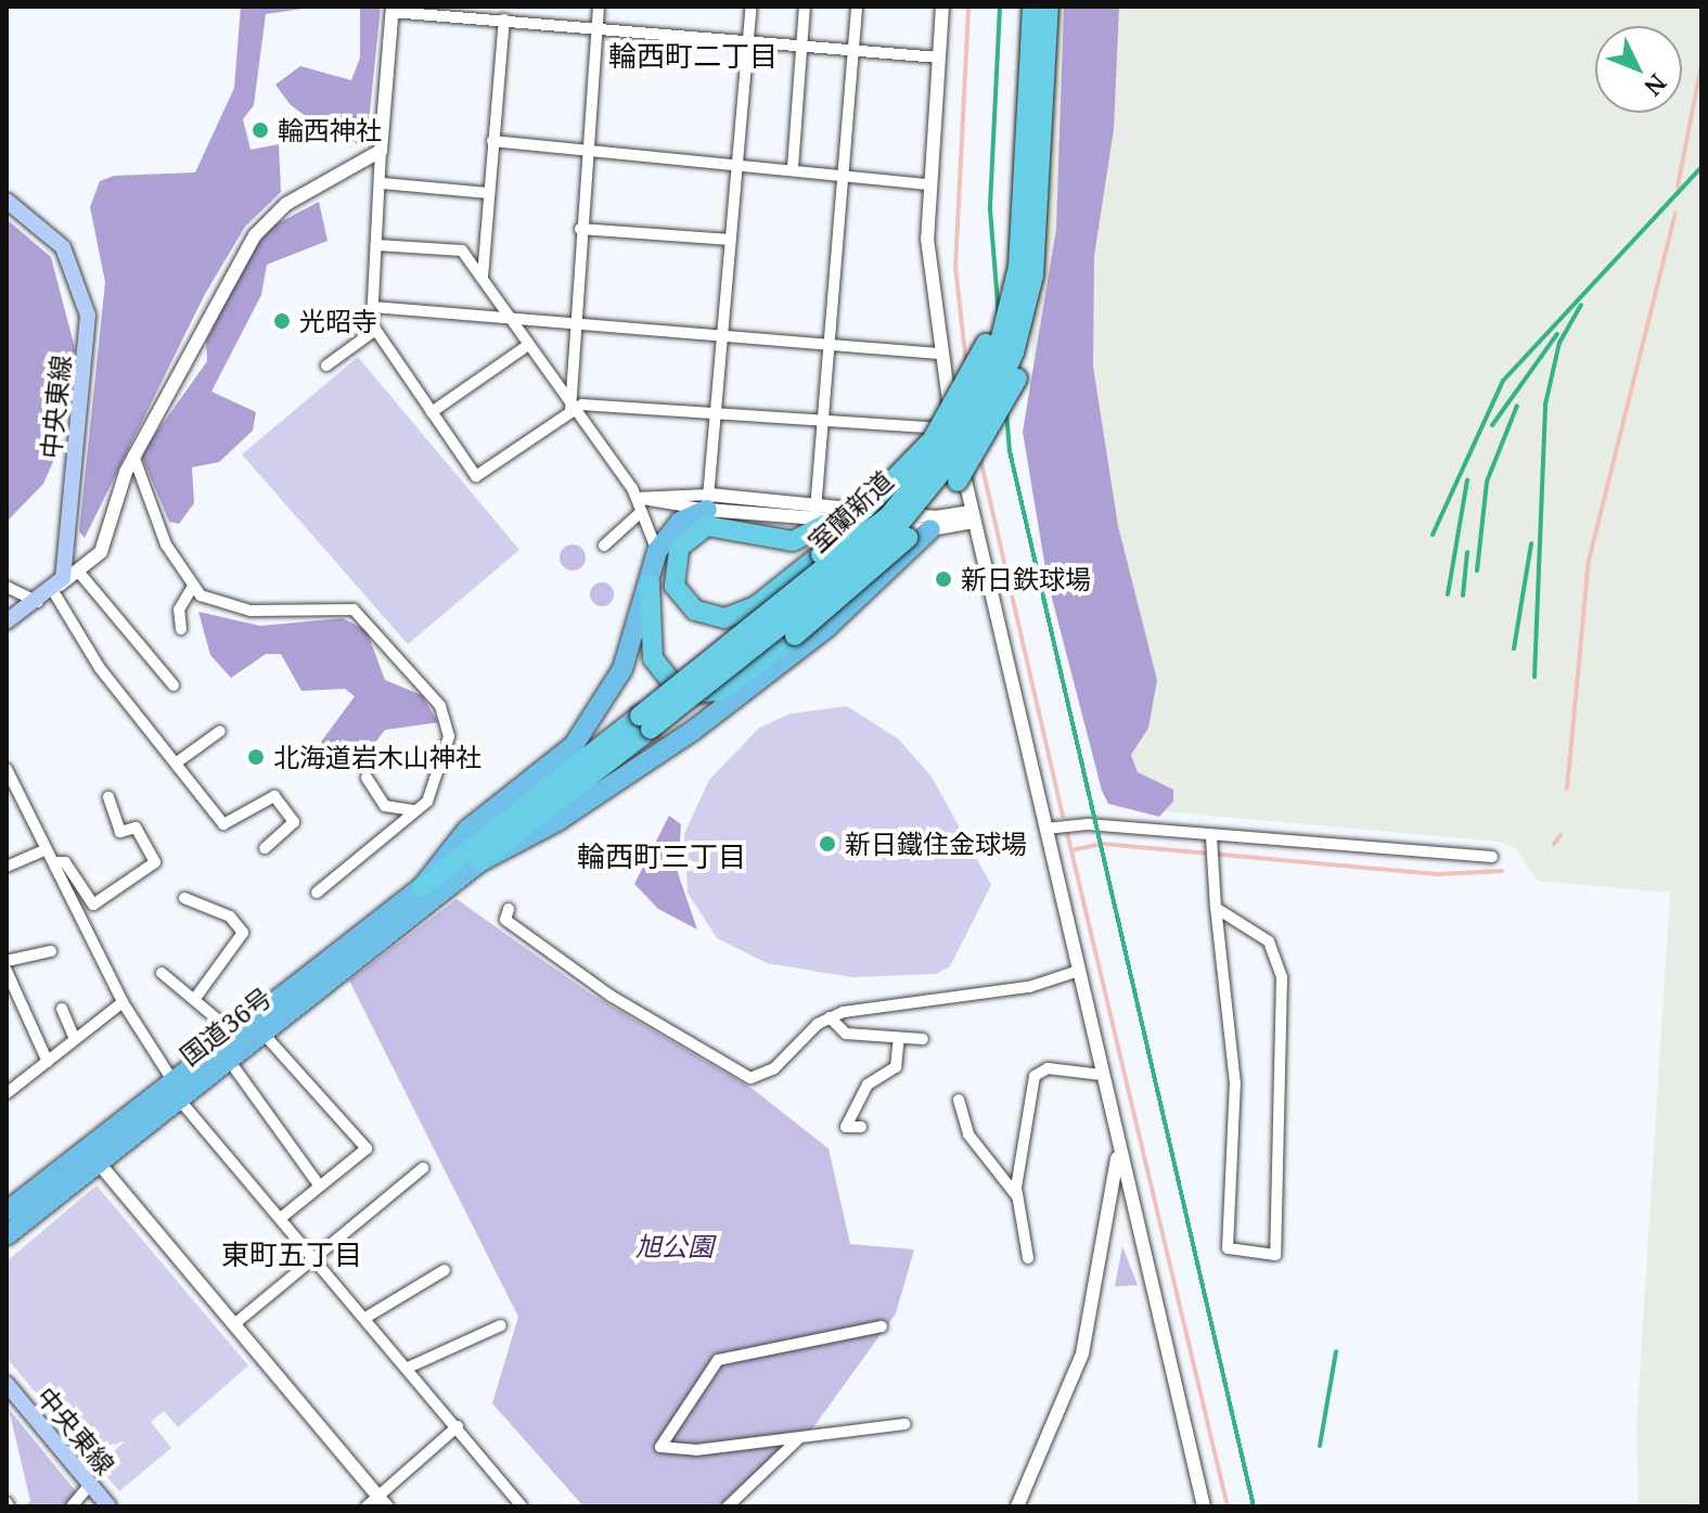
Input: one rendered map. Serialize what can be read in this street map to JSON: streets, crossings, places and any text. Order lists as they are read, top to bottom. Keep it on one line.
{"streets":{"highway":["室蘭新道","国道36号"],"main road":["中央東線"]},"crossings":[["室蘭新道","国道36号"]],"districts":["輪西町二丁目","輪西町三丁目","東町五丁目"],"parks":["旭公園"],"places":["輪西神社","光昭寺","新日鉄球場","北海道岩木山神社","新日鐵住金球場"],"north":"bottom right"}
